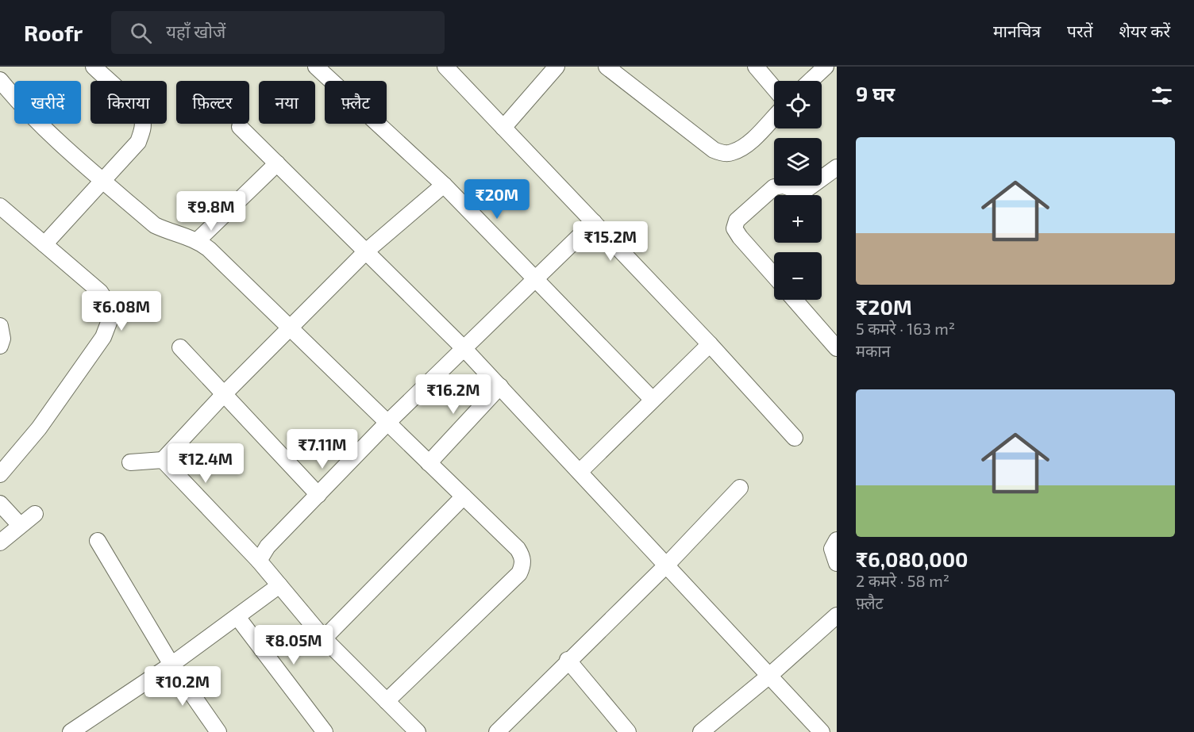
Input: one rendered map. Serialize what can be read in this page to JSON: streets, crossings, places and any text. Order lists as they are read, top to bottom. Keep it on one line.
{"page":{"header":"Roofr","search":"यहाँ खोजें","nav":["मानचित्र","परतें","शेयर करें"],"heading":"9 घर","map_buttons":["+","−"],"chip":["खरीदें","किराया","फ़िल्टर","नया","फ़्लैट"],"list":[{"name":"₹20M","note":"5 कमरे · 163 m² · मकान"},{"name":"₹6,080,000","note":"2 कमरे · 58 m² · फ़्लैट"}],"price":["₹20M","₹9.8M","₹15.2M","₹6.08M","₹16.2M","₹7.11M","₹12.4M","₹8.05M","₹10.2M"]}}
